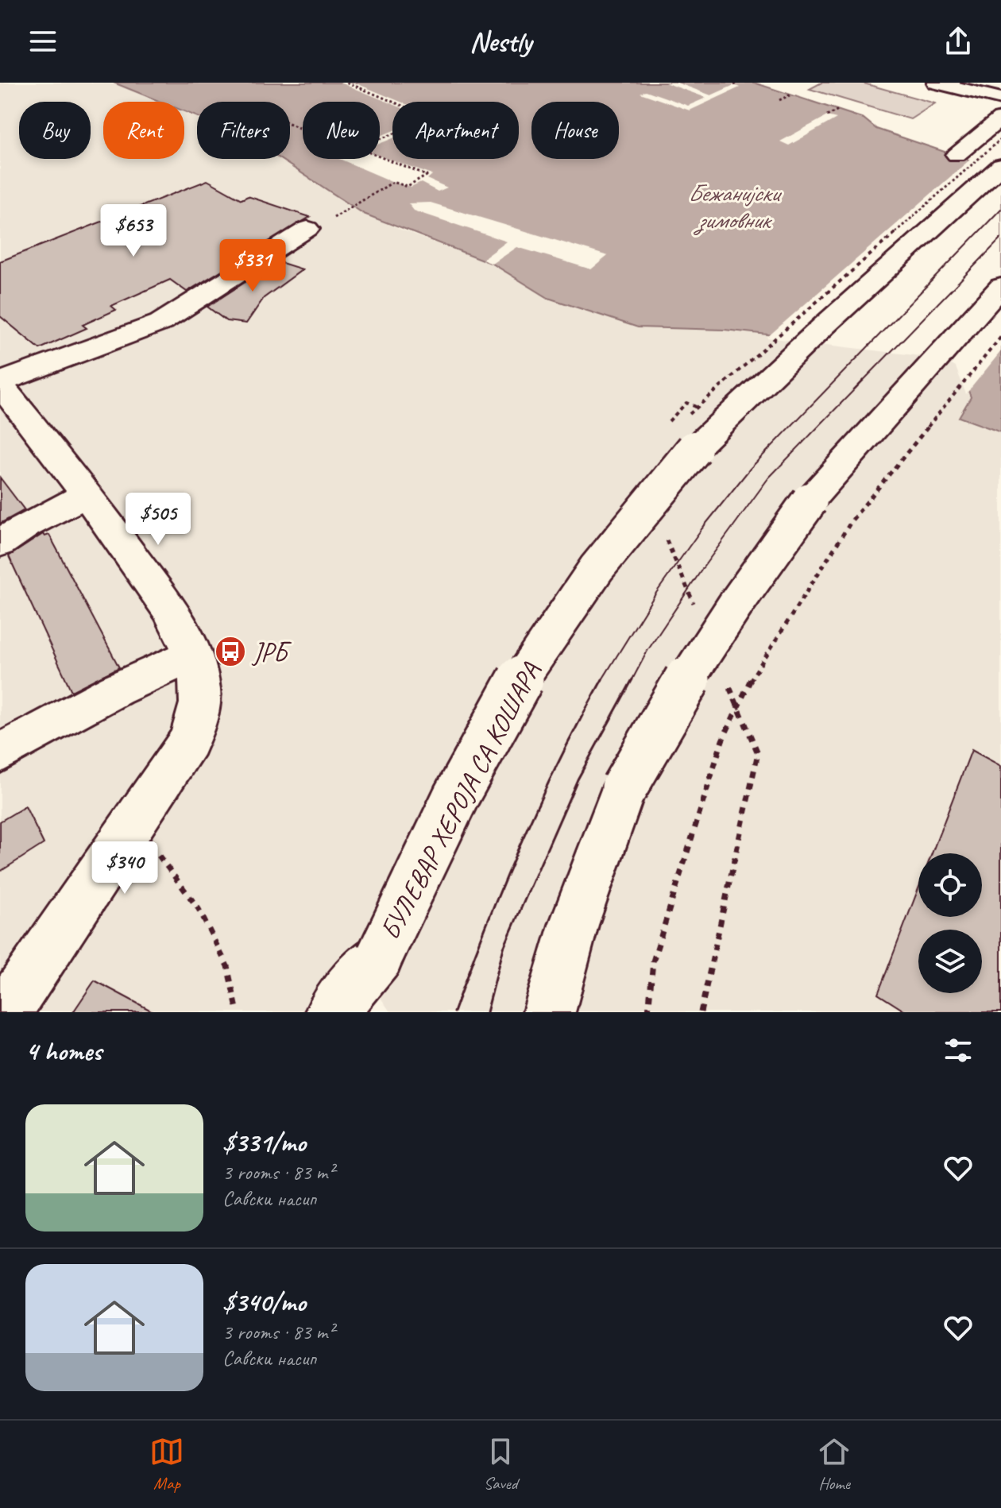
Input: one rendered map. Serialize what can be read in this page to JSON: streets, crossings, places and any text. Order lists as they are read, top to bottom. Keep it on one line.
{"streets":{"main road":["БУЛЕВАР ХЕРОЈА СА КОШАРА"]},"water":["Бежанијски зимовник"],"places":{"bus stop":["ЈРБ"]},"page":{"header":"Nestly","chip":["Buy","Rent","Filters","New","Apartment","House"],"price":["$653","$331","$505","$340"],"heading":"4 homes","list":[{"name":"$331/mo","note":"3 rooms · 83 m² · Савски насип"},{"name":"$340/mo","note":"3 rooms · 83 m² · Савски насип"}],"tabs":["Map","Saved","Home"]}}
